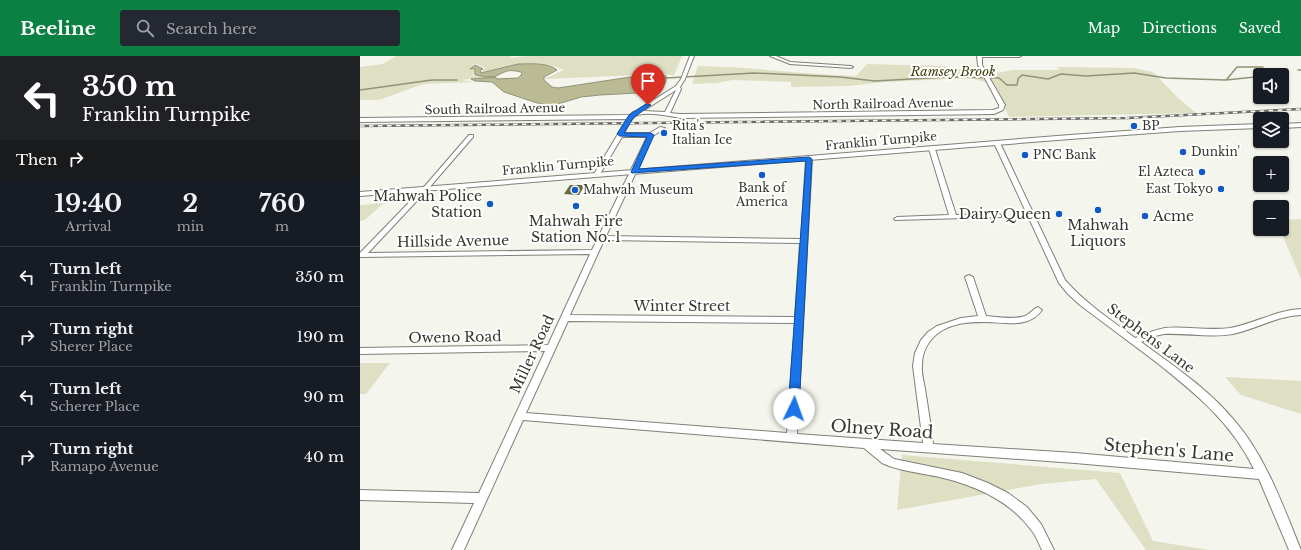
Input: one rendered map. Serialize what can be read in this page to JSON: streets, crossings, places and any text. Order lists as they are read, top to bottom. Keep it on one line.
{"streets":{"main road":["Franklin Turnpike"],"street":["North Railroad Avenue","South Railroad Avenue","Hillside Avenue","Winter Street","Oweno Road","Stephens Lane","Miller Road","Olney Road","Stephen's Lane"]},"crossings":[["North Railroad Avenue","South Railroad Avenue"],["Franklin Turnpike","Stephens Lane"],["Franklin Turnpike","Miller Road"],["Hillside Avenue","Miller Road"],["Winter Street","Miller Road"],["Oweno Road","Miller Road"],["Stephens Lane","Stephen's Lane"],["Miller Road","Olney Road"],["Olney Road","Stephen's Lane"]],"water":["Ramsey Brook"],"places":["BP","Rita's Italian Ice","Dunkin'","PNC Bank","El Azteca","Bank of America","East Tokyo","Mahwah Museum","Mahwah Police Station","Mahwah Fire Station No. 1","Mahwah Liquors","Dairy Queen","Acme"],"page":{"header":"Beeline","search":"Search here","nav":["Map","Directions","Saved"],"turn":["350 m","Franklin Turnpike"],"map_buttons":["+","−"],"then":"Then","eta":["19:40","Arrival","2","min","760","m"],"list":[{"name":"Turn left","note":"Franklin Turnpike","value":"350 m"},{"name":"Turn right","note":"Sherer Place","value":"190 m"},{"name":"Turn left","note":"Scherer Place","value":"90 m"},{"name":"Turn right","note":"Ramapo Avenue","value":"40 m"}]}}
